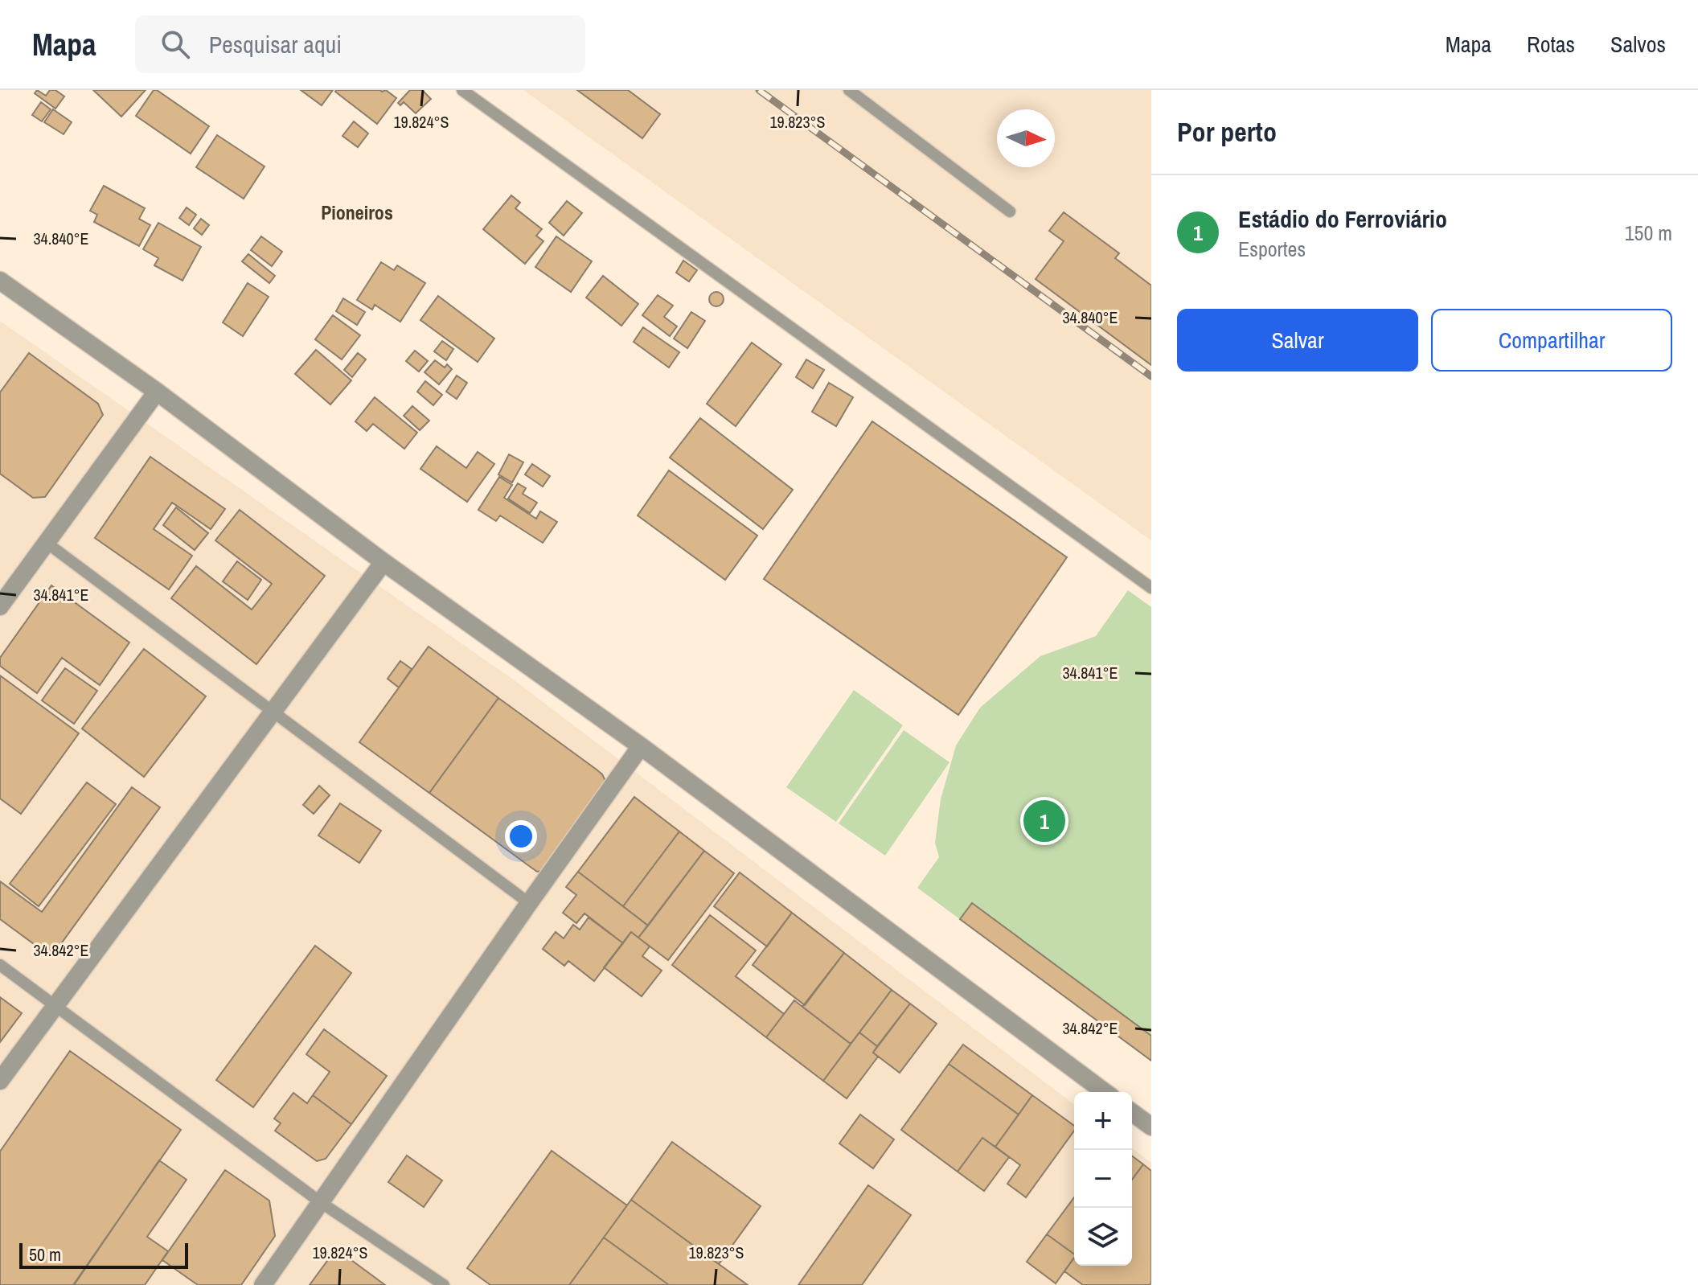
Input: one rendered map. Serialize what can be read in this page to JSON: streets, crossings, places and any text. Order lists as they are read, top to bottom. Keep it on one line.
{"districts":["Pioneiros"],"scale_bar":"50 m","north":"right","page":{"header":"Mapa","search":"Pesquisar aqui","nav":["Mapa","Rotas","Salvos"],"heading":"Por perto","list":[{"mark":"1","name":"Estádio do Ferroviário","note":"Esportes","value":"150 m"}],"buttons":["Salvar","Compartilhar"],"pins":"1","map_buttons":["+","−"],"scale":"50 m"},"coordinates":["19.824°S","19.823°S","34.840°E","34.841°E","34.842°E"]}
